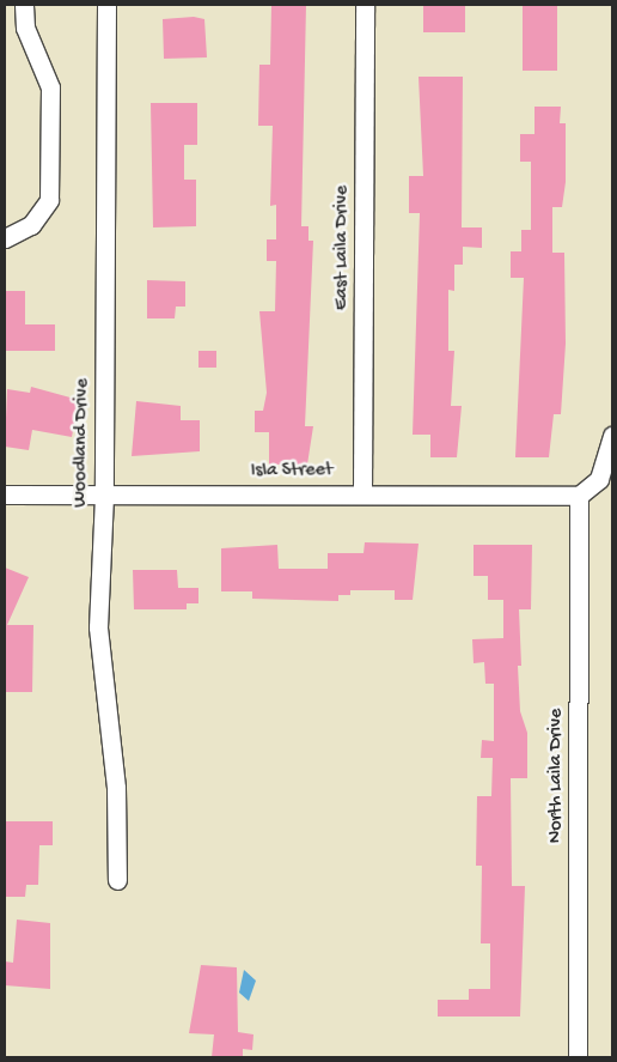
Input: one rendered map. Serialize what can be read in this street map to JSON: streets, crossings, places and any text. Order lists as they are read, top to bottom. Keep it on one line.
{"streets":{"street":["East Laila Drive","Woodland Drive","Isla Street","North Laila Drive"]},"crossings":[["East Laila Drive","Isla Street"],["Woodland Drive","Isla Street"],["Isla Street","North Laila Drive"]]}
